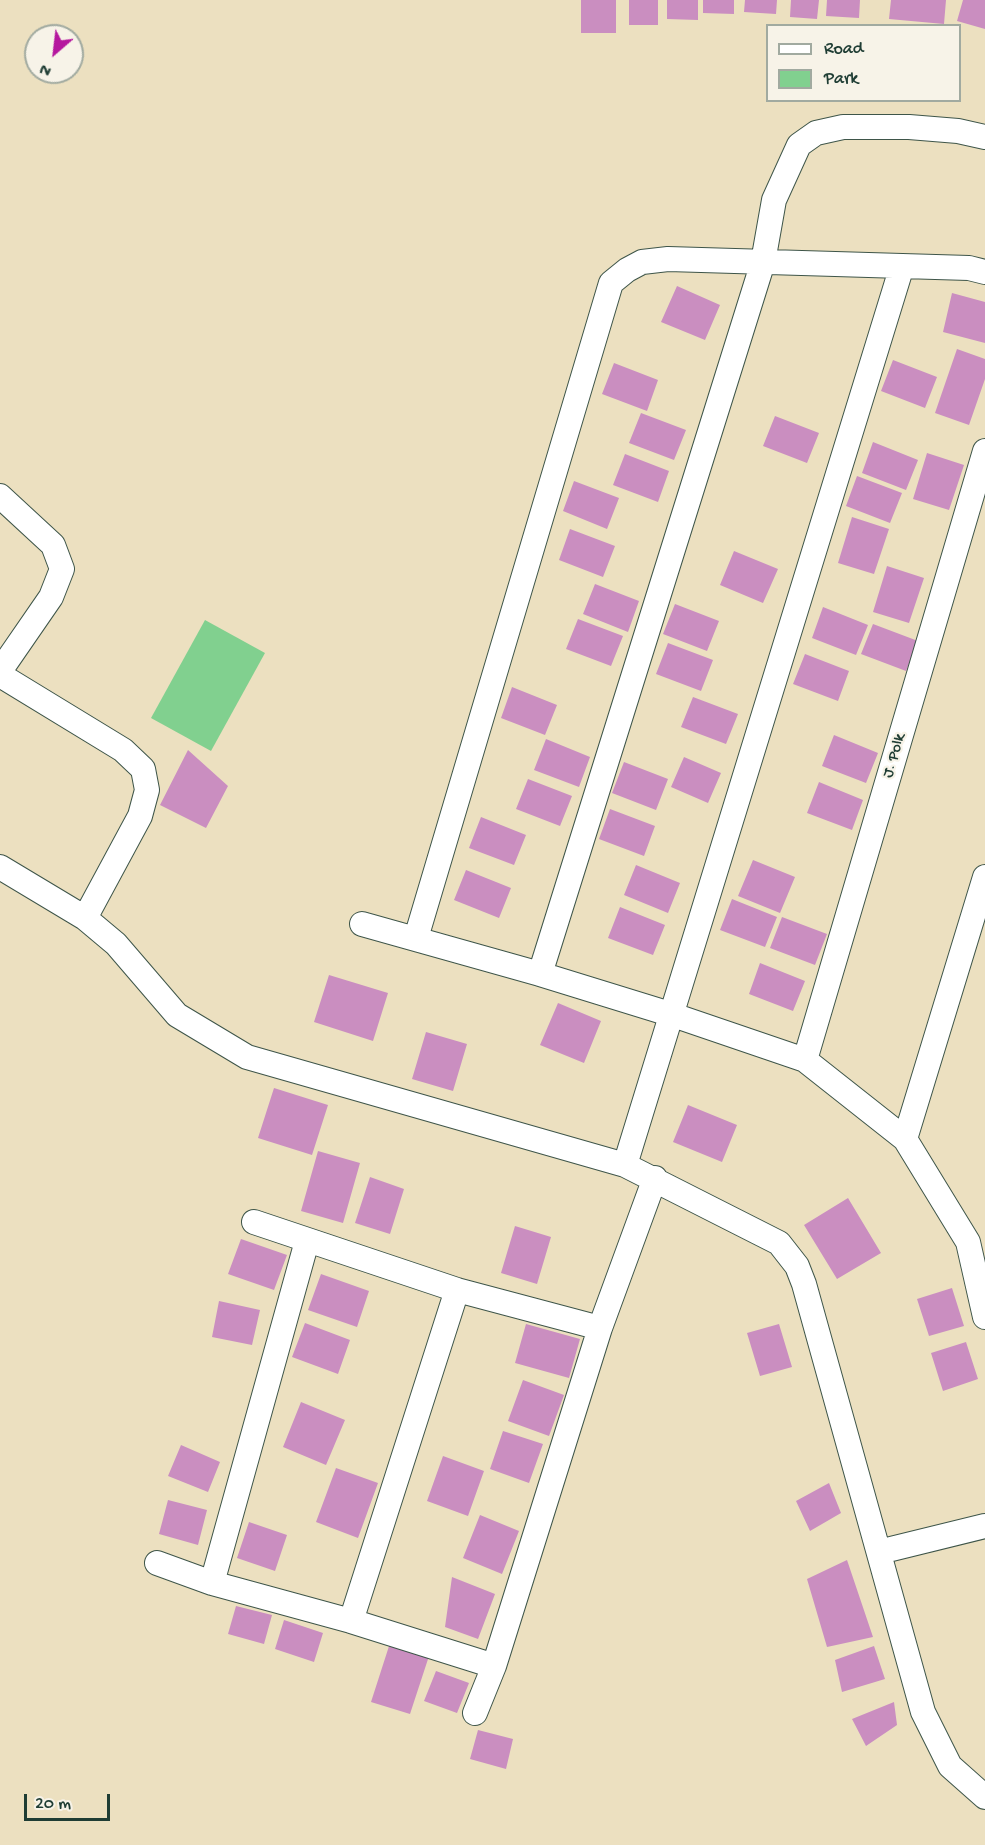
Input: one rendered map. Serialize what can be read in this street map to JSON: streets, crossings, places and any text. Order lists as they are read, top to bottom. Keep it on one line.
{"streets":{"street":["J. Polk"]},"legend":["Road","Park"],"scale_bar":"20 m","north":"bottom left"}
